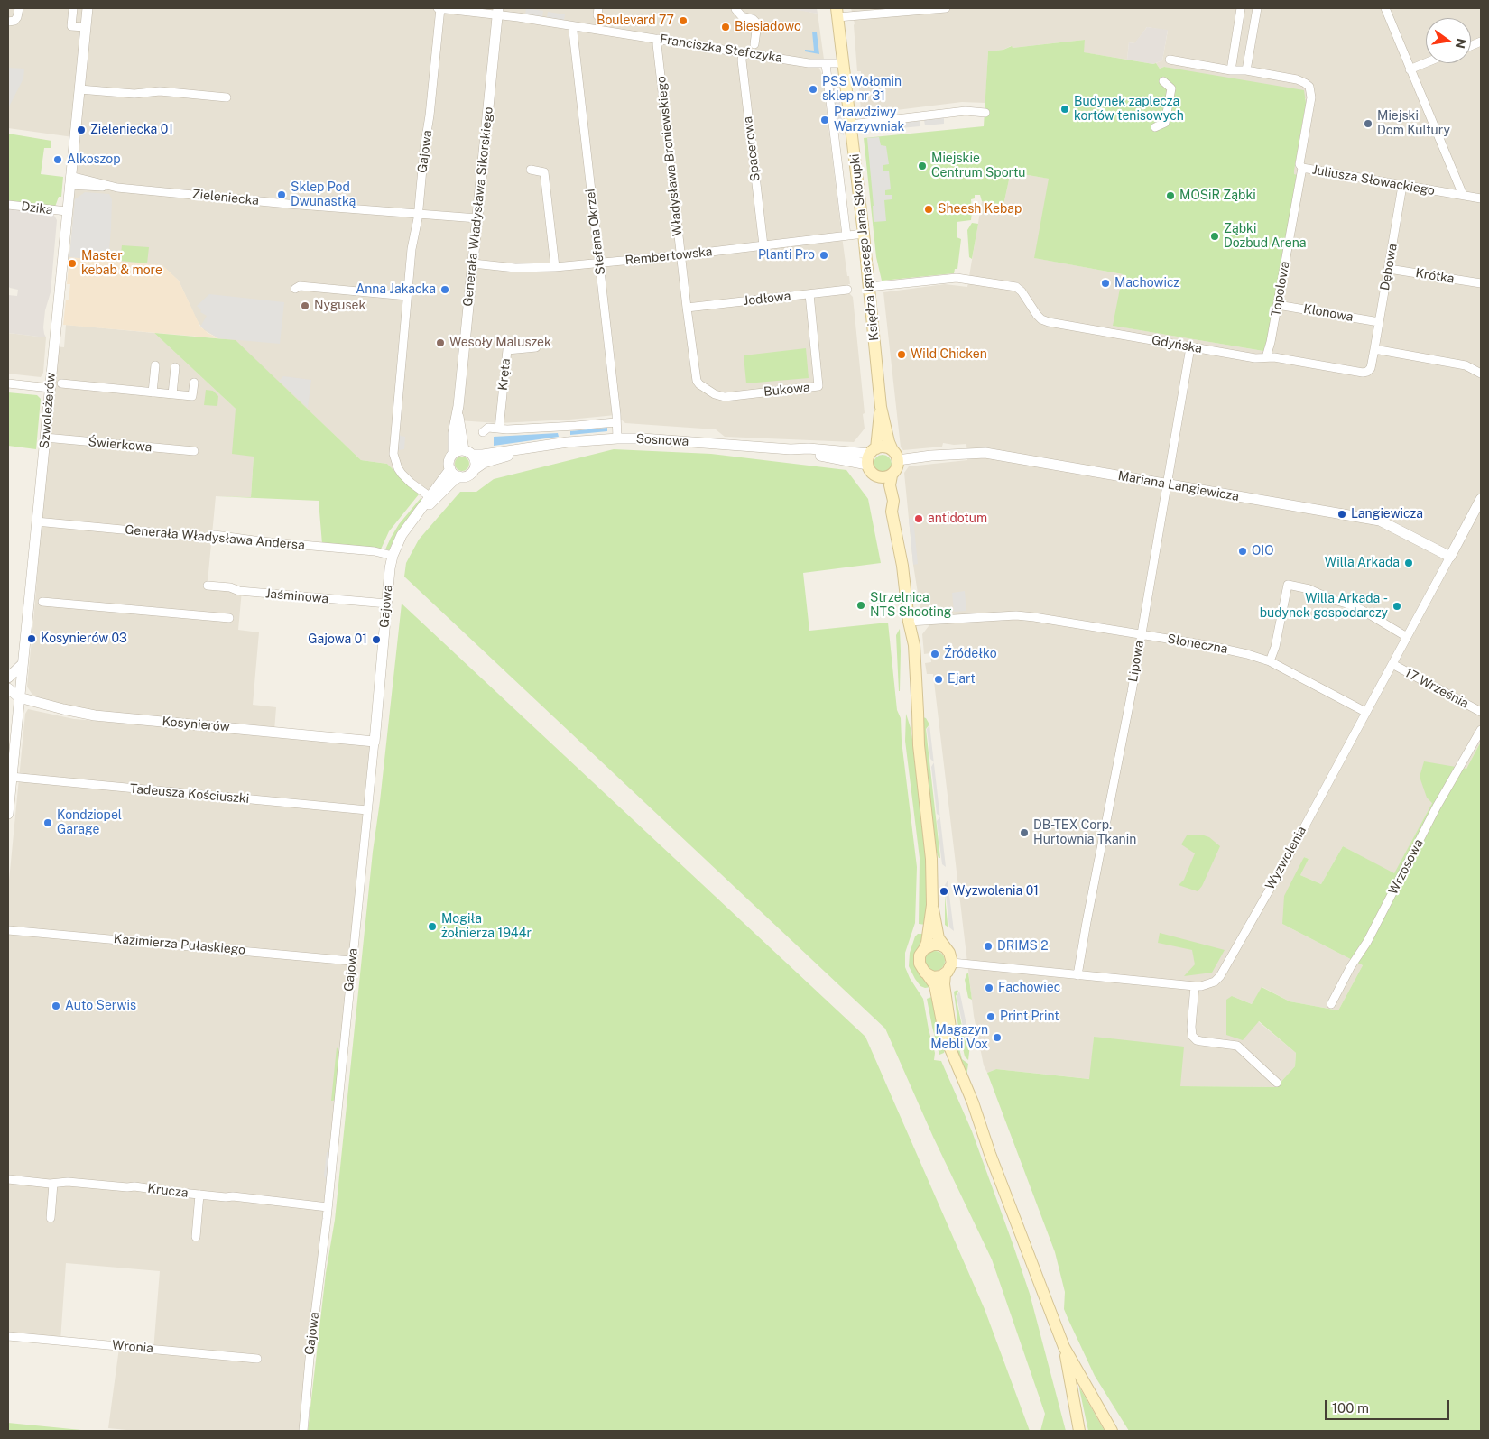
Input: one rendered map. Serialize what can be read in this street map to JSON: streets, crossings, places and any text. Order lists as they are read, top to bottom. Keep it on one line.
{"streets":{"main road":["Księdza Ignacego Jana Skorupki"],"street":["Franciszka Stefczyka","Spacerowa","Gajowa","Władysława Broniewskiego","Juliusza Słowackiego","Zieleniecka","Generała Władysława Sikorskiego","Dzika","Stefana Okrzei","Rembertowska","Dębowa","Krótka","Topolowa","Jodłowa","Klonowa","Gdyńska","Kręta","Bukowa","Szwoleżerów","Sosnowa","Świerkowa","Mariana Langiewicza","Generała Władysława Andersa","Jaśminowa","Słoneczna","Lipowa","17 Września","Kosynierów","Tadeusza Kościuszki","Wyzwolenia","Wrzosowa","Kazimierza Pułaskiego","Krucza","Wronia"]},"crossings":[["Franciszka Stefczyka","Spacerowa"],["Franciszka Stefczyka","Gajowa"],["Franciszka Stefczyka","Władysława Broniewskiego"],["Franciszka Stefczyka","Generała Władysława Sikorskiego"],["Franciszka Stefczyka","Stefana Okrzei"],["Franciszka Stefczyka","Księdza Ignacego Jana Skorupki"],["Spacerowa","Rembertowska"],["Gajowa","Zieleniecka"],["Gajowa","Generała Władysława Sikorskiego"],["Gajowa","Sosnowa"],["Gajowa","Generała Władysława Andersa"],["Gajowa","Jaśminowa"],["Gajowa","Kosynierów"],["Gajowa","Tadeusza Kościuszki"],["Gajowa","Kazimierza Pułaskiego"],["Gajowa","Krucza"],["Władysława Broniewskiego","Rembertowska"],["Władysława Broniewskiego","Jodłowa"],["Władysława Broniewskiego","Bukowa"],["Juliusza Słowackiego","Dębowa"],["Juliusza Słowackiego","Topolowa"],["Zieleniecka","Generała Władysława Sikorskiego"],["Zieleniecka","Szwoleżerów"],["Generała Władysława Sikorskiego","Rembertowska"],["Generała Władysława Sikorskiego","Sosnowa"],["Dzika","Szwoleżerów"],["Stefana Okrzei","Rembertowska"],["Stefana Okrzei","Sosnowa"],["Księdza Ignacego Jana Skorupki","Rembertowska"],["Księdza Ignacego Jana Skorupki","Gdyńska"],["Księdza Ignacego Jana Skorupki","Sosnowa"],["Księdza Ignacego Jana Skorupki","Mariana Langiewicza"],["Dębowa","Krótka"],["Dębowa","Klonowa"],["Dębowa","Gdyńska"],["Topolowa","Klonowa"],["Topolowa","Gdyńska"],["Jodłowa","Bukowa"],["Gdyńska","Lipowa"],["Szwoleżerów","Świerkowa"],["Szwoleżerów","Generała Władysława Andersa"],["Szwoleżerów","Kosynierów"],["Szwoleżerów","Tadeusza Kościuszki"],["Sosnowa","Mariana Langiewicza"],["Mariana Langiewicza","Lipowa"],["Mariana Langiewicza","Wyzwolenia"],["Słoneczna","Lipowa"],["Słoneczna","Wyzwolenia"],["Lipowa","Wyzwolenia"],["17 Września","Wyzwolenia"]],"places":["Boulevard 77","Biesiadowo","PSS Wołomin sklep nr 31","Budynek zaplecza kortów tenisowych","Prawdziwy Warzywniak","Miejski Dom Kultury","Zieleniecka 01","Alkoszop","Miejskie Centrum Sportu","Sklep Pod Dwunastką","MOSiR Ząbki","Sheesh Kebap","Ząbki Dozbud Arena","Planti Pro","Master kebab & more","Machowicz","Anna Jakacka","Nygusek","Wesoły Maluszek","Wild Chicken","Langiewicza","antidotum","OIO","Willa Arkada","Strzelnica NTS Shooting","Willa Arkada - budynek gospodarczy","Kosynierów 03","Gajowa 01","Źródełko","Ejart","Kondziopel Garage","DB-TEX Corp. Hurtownia Tkanin","Wyzwolenia 01","Mogiła żołnierza 1944r","DRIMS 2","Fachowiec","Auto Serwis","Print Print","Magazyn Mebli Vox"],"scale_bar":"100 m","north":"right"}
